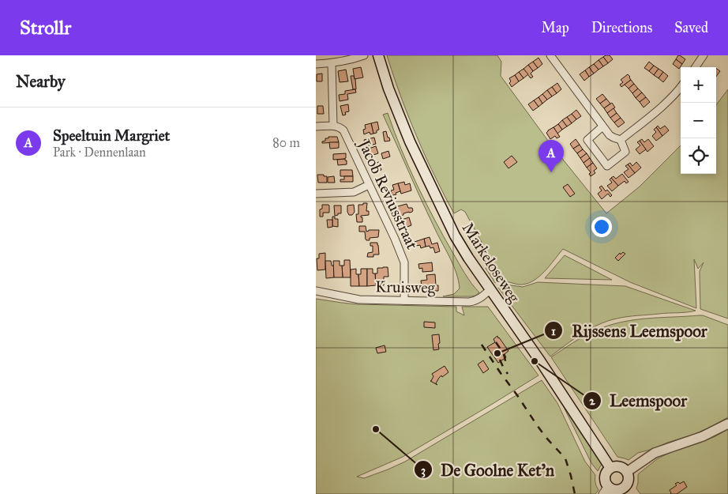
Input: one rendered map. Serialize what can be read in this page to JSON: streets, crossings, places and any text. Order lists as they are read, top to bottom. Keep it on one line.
{"streets":{"main road":["Markeloseweg"],"street":["Jacob Reviusstraat","Kruisweg"]},"crossings":[["Jacob Reviusstraat","Kruisweg"],["Markeloseweg","Kruisweg"]],"places":["Rijssens Leemspoor","Leemspoor","De Goolne Ket'n"],"page":{"header":"Strollr","nav":["Map","Directions","Saved"],"heading":"Nearby","map_buttons":["+","−"],"list":[{"mark":"A","name":"Speeltuin Margriet","note":"Park · Dennenlaan","value":"80 m"}],"pins":"A"}}
